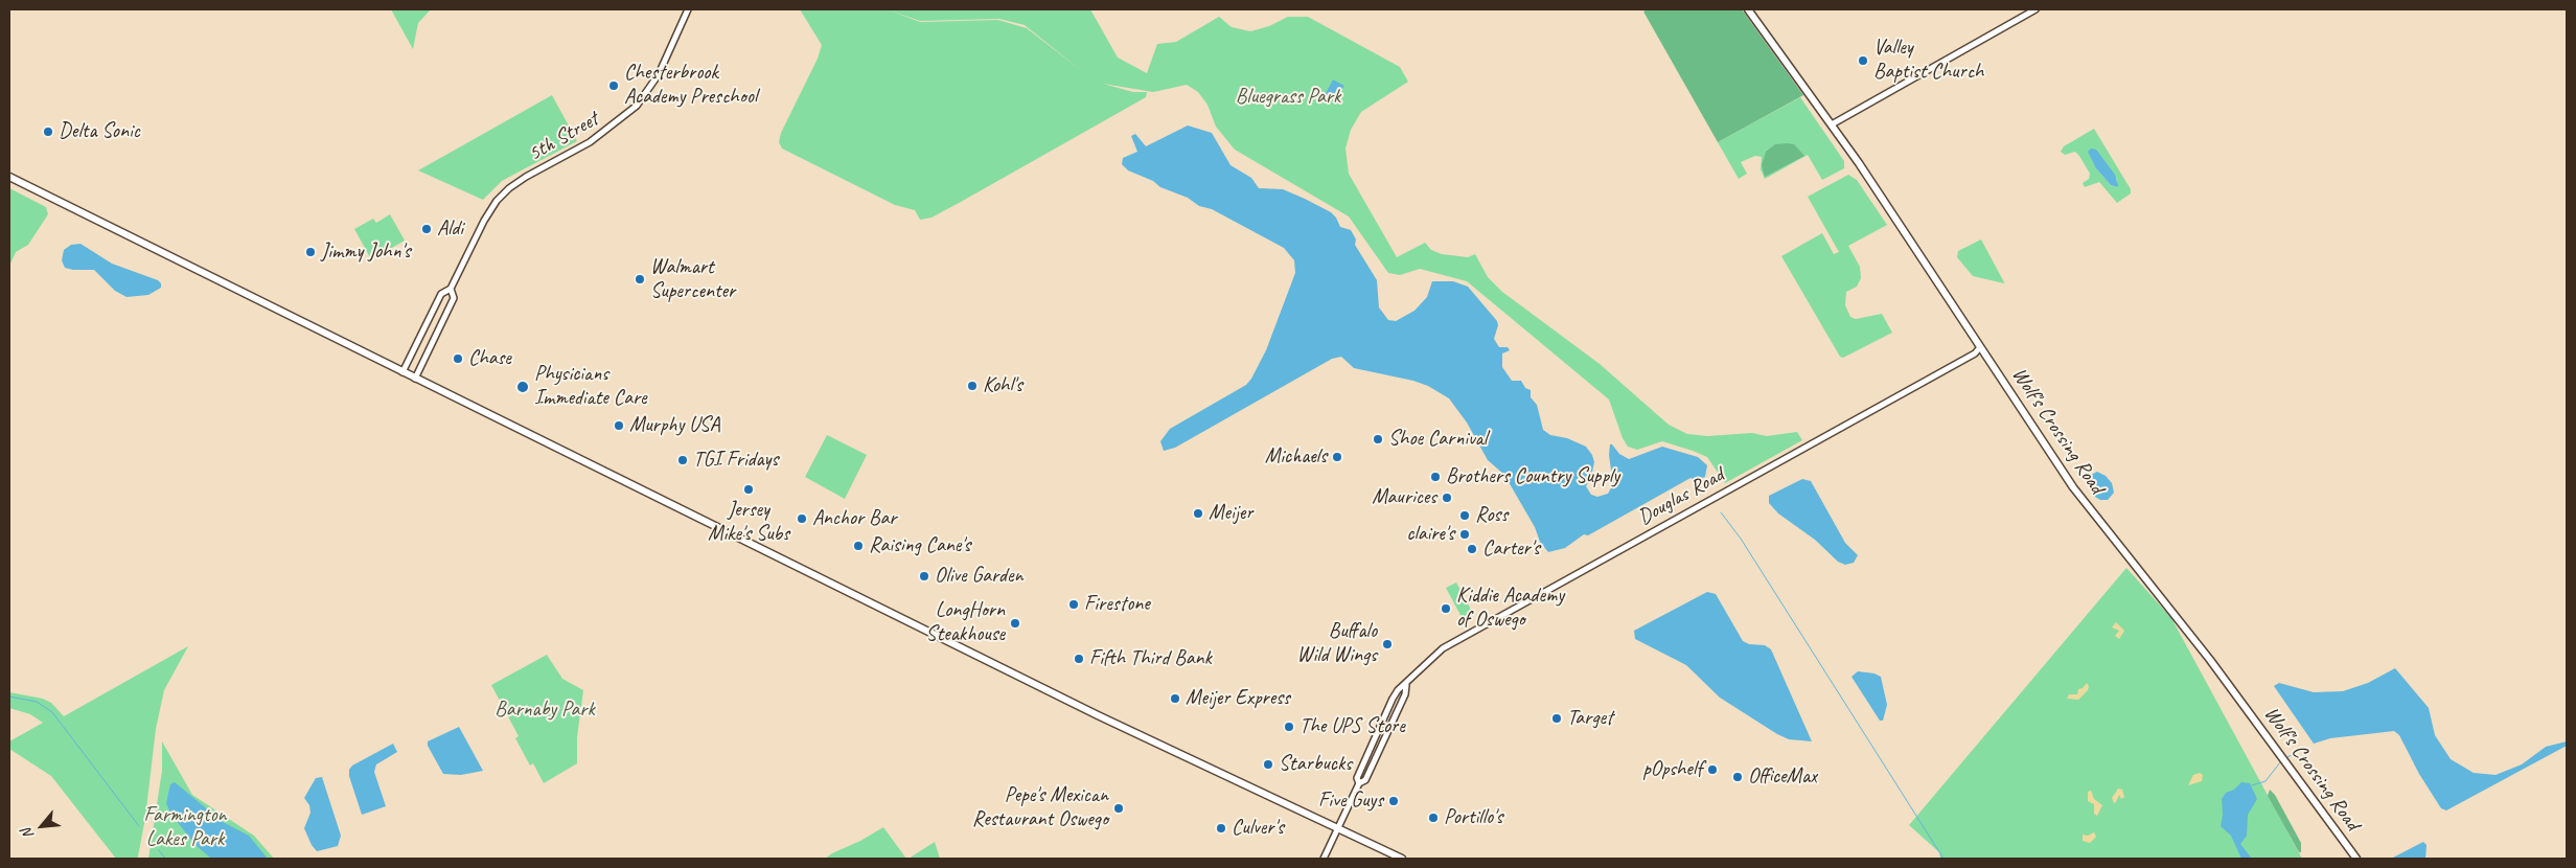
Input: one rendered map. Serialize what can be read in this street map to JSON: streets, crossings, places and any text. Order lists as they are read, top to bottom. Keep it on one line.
{"streets":{"main road":["Wolf's Crossing Road"],"street":["5th Street","Douglas Road"]},"crossings":[["Wolf's Crossing Road","Douglas Road"]],"parks":["Bluegrass Park","Barnaby Park","Farmington Lakes Park"],"places":["Valley Baptist Church","Chesterbrook Academy Preschool","Delta Sonic","Aldi","Jimmy John's","Walmart Supercenter","Chase","Kohl's","Physicians Immediate Care","Murphy USA","Shoe Carnival","Michaels","TGI Fridays","Brothers Country Supply","Jersey Mike's Subs","Maurices","Meijer","Ross","Anchor Bar","claire's","Raising Cane's","Carter's","Olive Garden","Firestone","Kiddie Academy of Oswego","LongHorn Steakhouse","Buffalo Wild Wings","Fifth Third Bank","Meijer Express","Target","The UPS Store","Starbucks","pOpshelf","OfficeMax","Five Guys","Pepe's Mexican Restaurant Oswego","Portillo's","Culver's"],"north":"bottom left"}
